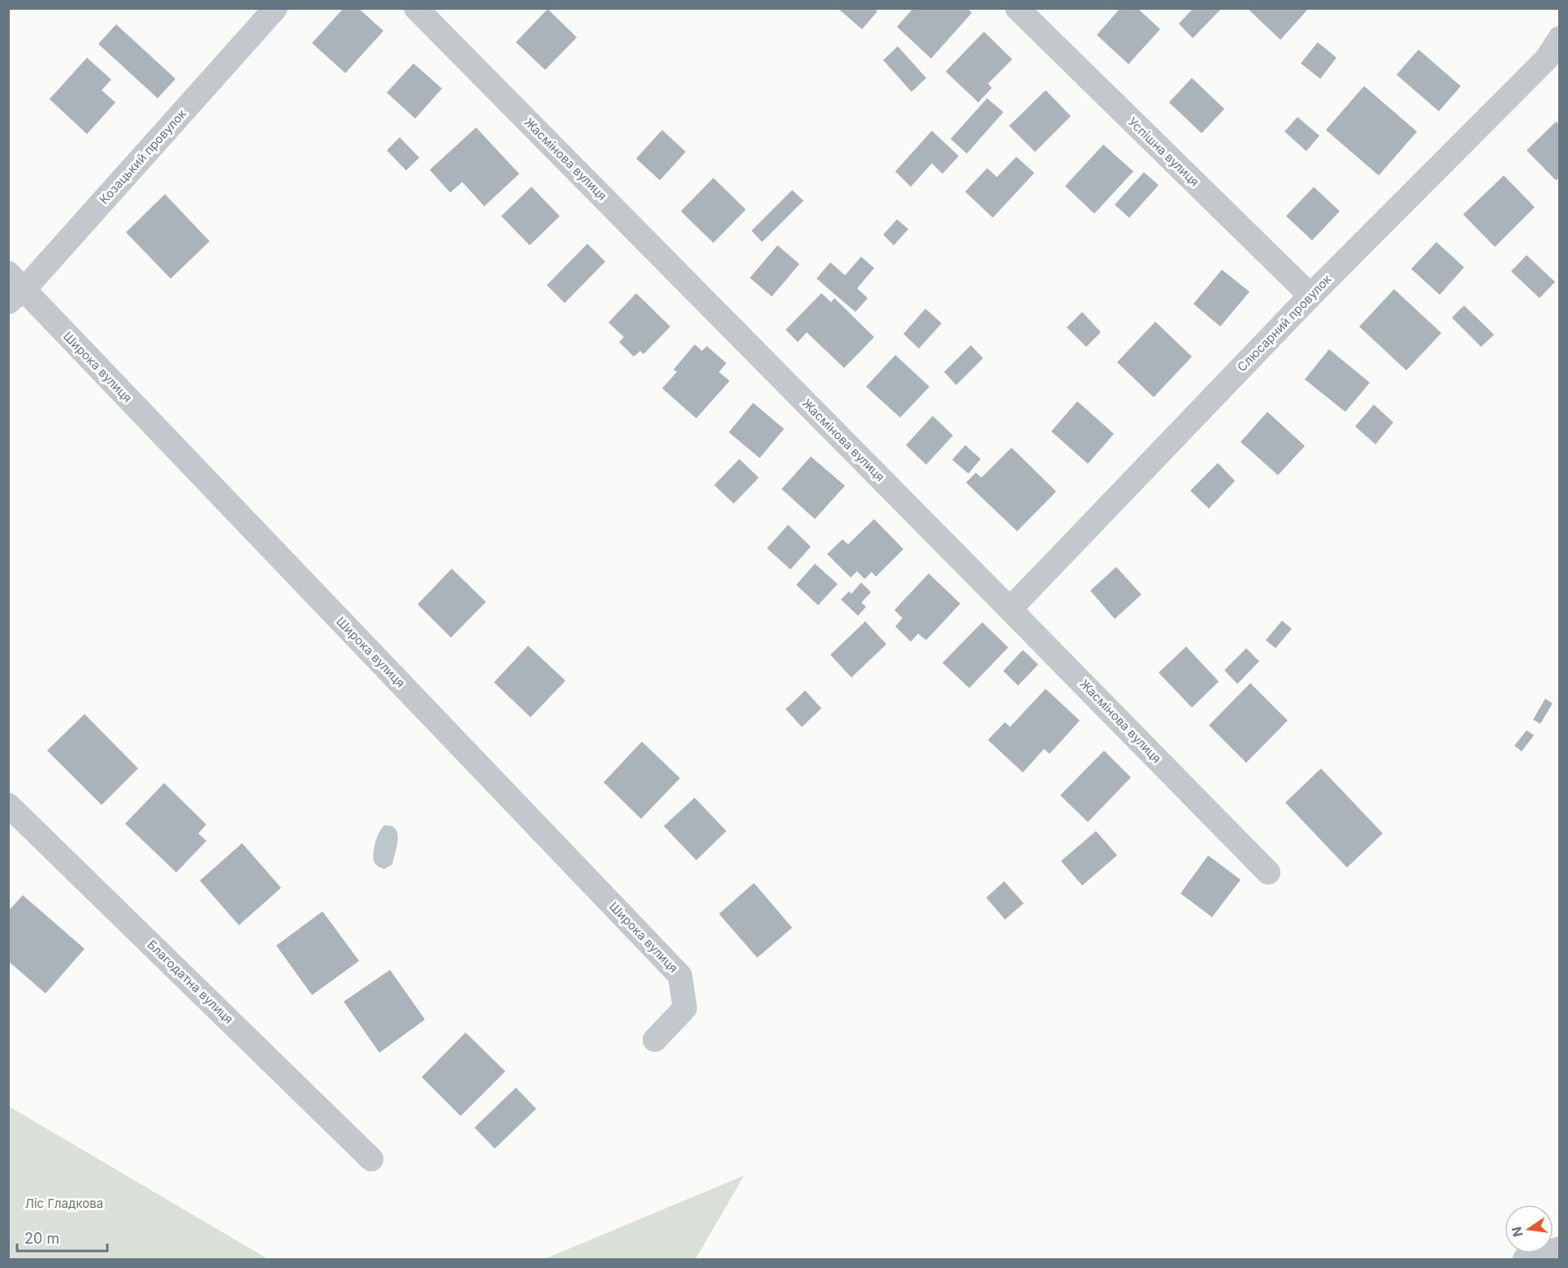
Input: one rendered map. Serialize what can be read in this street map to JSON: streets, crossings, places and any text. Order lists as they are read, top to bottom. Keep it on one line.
{"streets":{"street":["Успішна вулиця","Козацький провулок","Жасмінова вулиця","Слюсарний провулок","Широка вулиця","Благодатна вулиця"]},"crossings":[["Успішна вулиця","Слюсарний провулок"],["Козацький провулок","Широка вулиця"],["Жасмінова вулиця","Слюсарний провулок"]],"parks":["Ліс Гладкова"],"scale_bar":"20 m","north":"left"}
